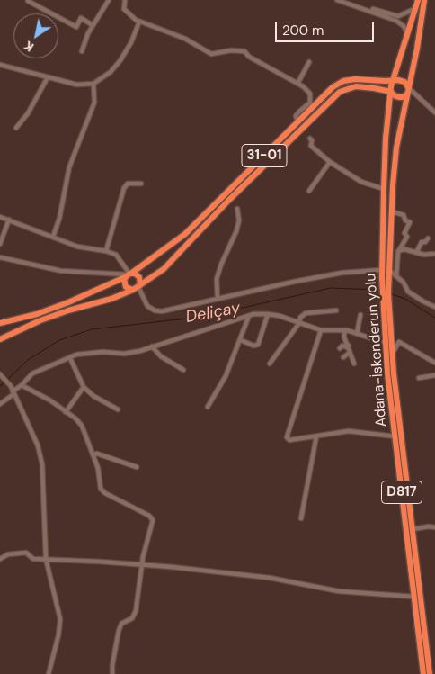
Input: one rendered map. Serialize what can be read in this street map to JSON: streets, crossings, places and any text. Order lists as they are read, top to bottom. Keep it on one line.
{"streets":{"highway":["31-01","Adana-İskenderun yolu","D817"]},"crossings":[["31-01","Adana-İskenderun yolu"],["Adana-İskenderun yolu","D817"]],"water":["Deliçay"],"scale_bar":"200 m","north":"bottom left"}
